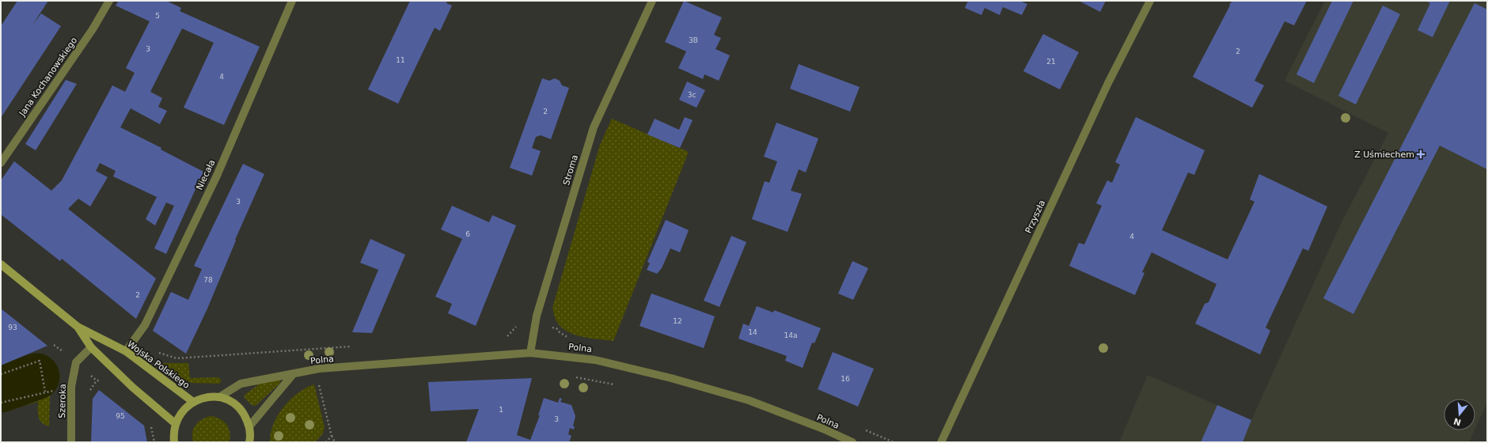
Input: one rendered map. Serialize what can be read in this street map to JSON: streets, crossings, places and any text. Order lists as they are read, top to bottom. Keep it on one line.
{"streets":{"street":["Jana Kochanowskiego","Stroma","Niecała","Przyszła","Polna","Wojska Polskiego","Szeroka"]},"crossings":[["Stroma","Polna"],["Niecała","Wojska Polskiego"],["Wojska Polskiego","Szeroka"]],"places":{"health":["Z Uśmiechem"]},"house_numbers":["5","3B","3","2","11","21","4","3c","2","3","6","4","78","2","12","93","14","14a","16","1","95","3"],"north":"bottom"}
